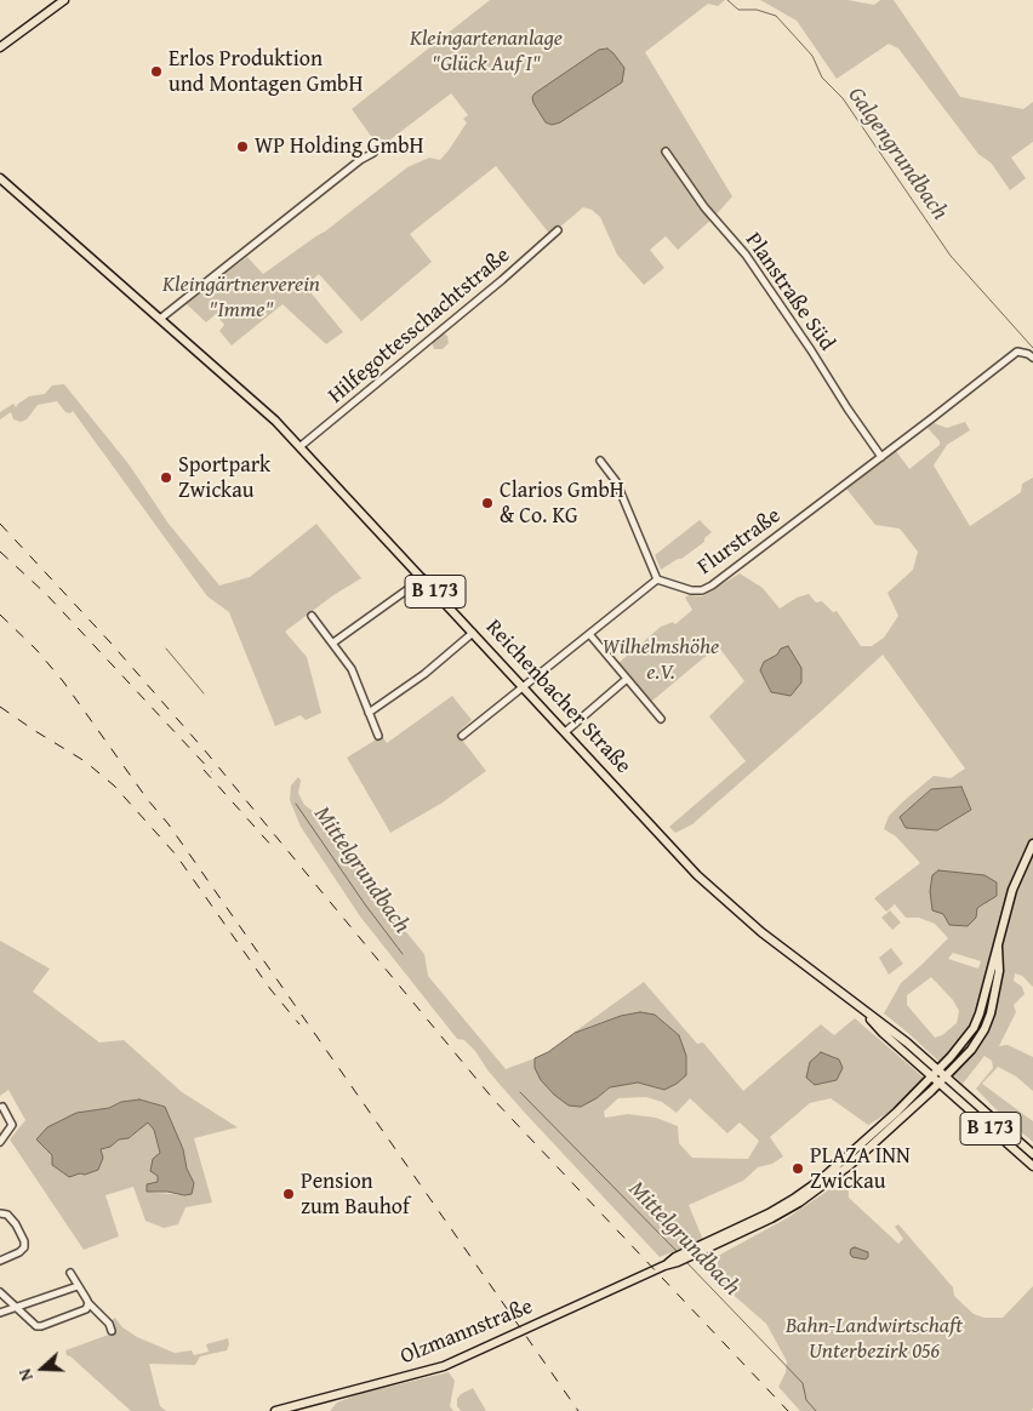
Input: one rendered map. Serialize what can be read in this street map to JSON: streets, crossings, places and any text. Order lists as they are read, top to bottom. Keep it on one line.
{"streets":{"main road":["B 173","Reichenbacher Straße","Olzmannstraße"],"street":["Planstraße Süd","Hilfegottesschachtstraße","Flurstraße"]},"crossings":[["Planstraße Süd","Flurstraße"],["Hilfegottesschachtstraße","Reichenbacher Straße"],["Reichenbacher Straße","Olzmannstraße"]],"water":["Galgengrundbach","Mittelgrundbach"],"parks":["Kleingartenanlage \"Glück Auf I\"","Kleingärtnerverein \"Imme\"","Wilhelmshöhe e.V.","Bahn-Landwirtschaft Unterbezirk 056"],"places":["Erlos Produktion und Montagen GmbH","WP Holding GmbH","Sportpark Zwickau","Clarios GmbH & Co. KG","PLAZA INN Zwickau","Pension zum Bauhof"],"north":"left"}
